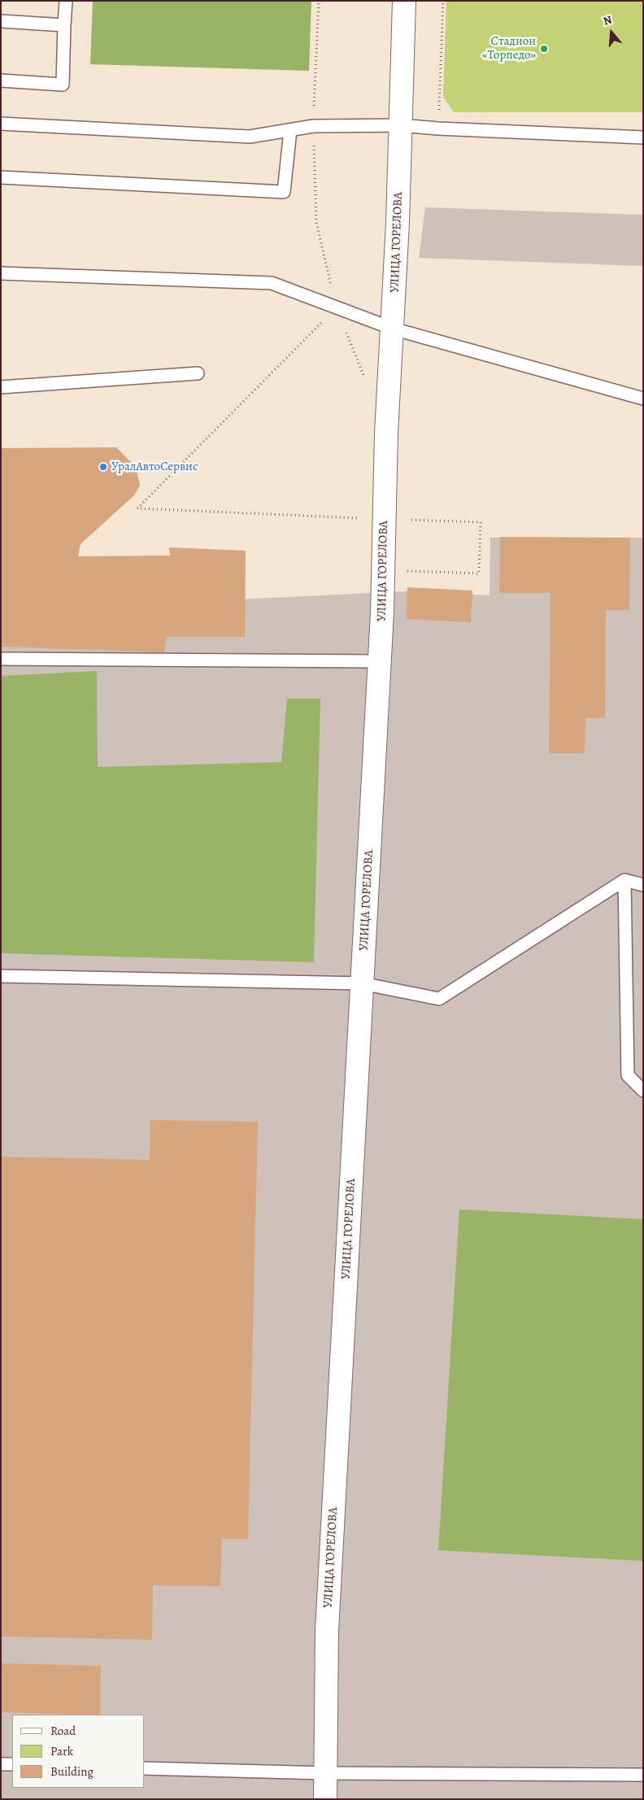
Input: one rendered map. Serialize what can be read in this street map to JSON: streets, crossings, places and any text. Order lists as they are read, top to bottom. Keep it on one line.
{"streets":{"street":["УЛИЦА ГОРЕЛОВА"]},"places":["Стадион «Торпедо»","УралАвтоСервис"],"legend":["Road","Park","Building"],"north":"top"}
